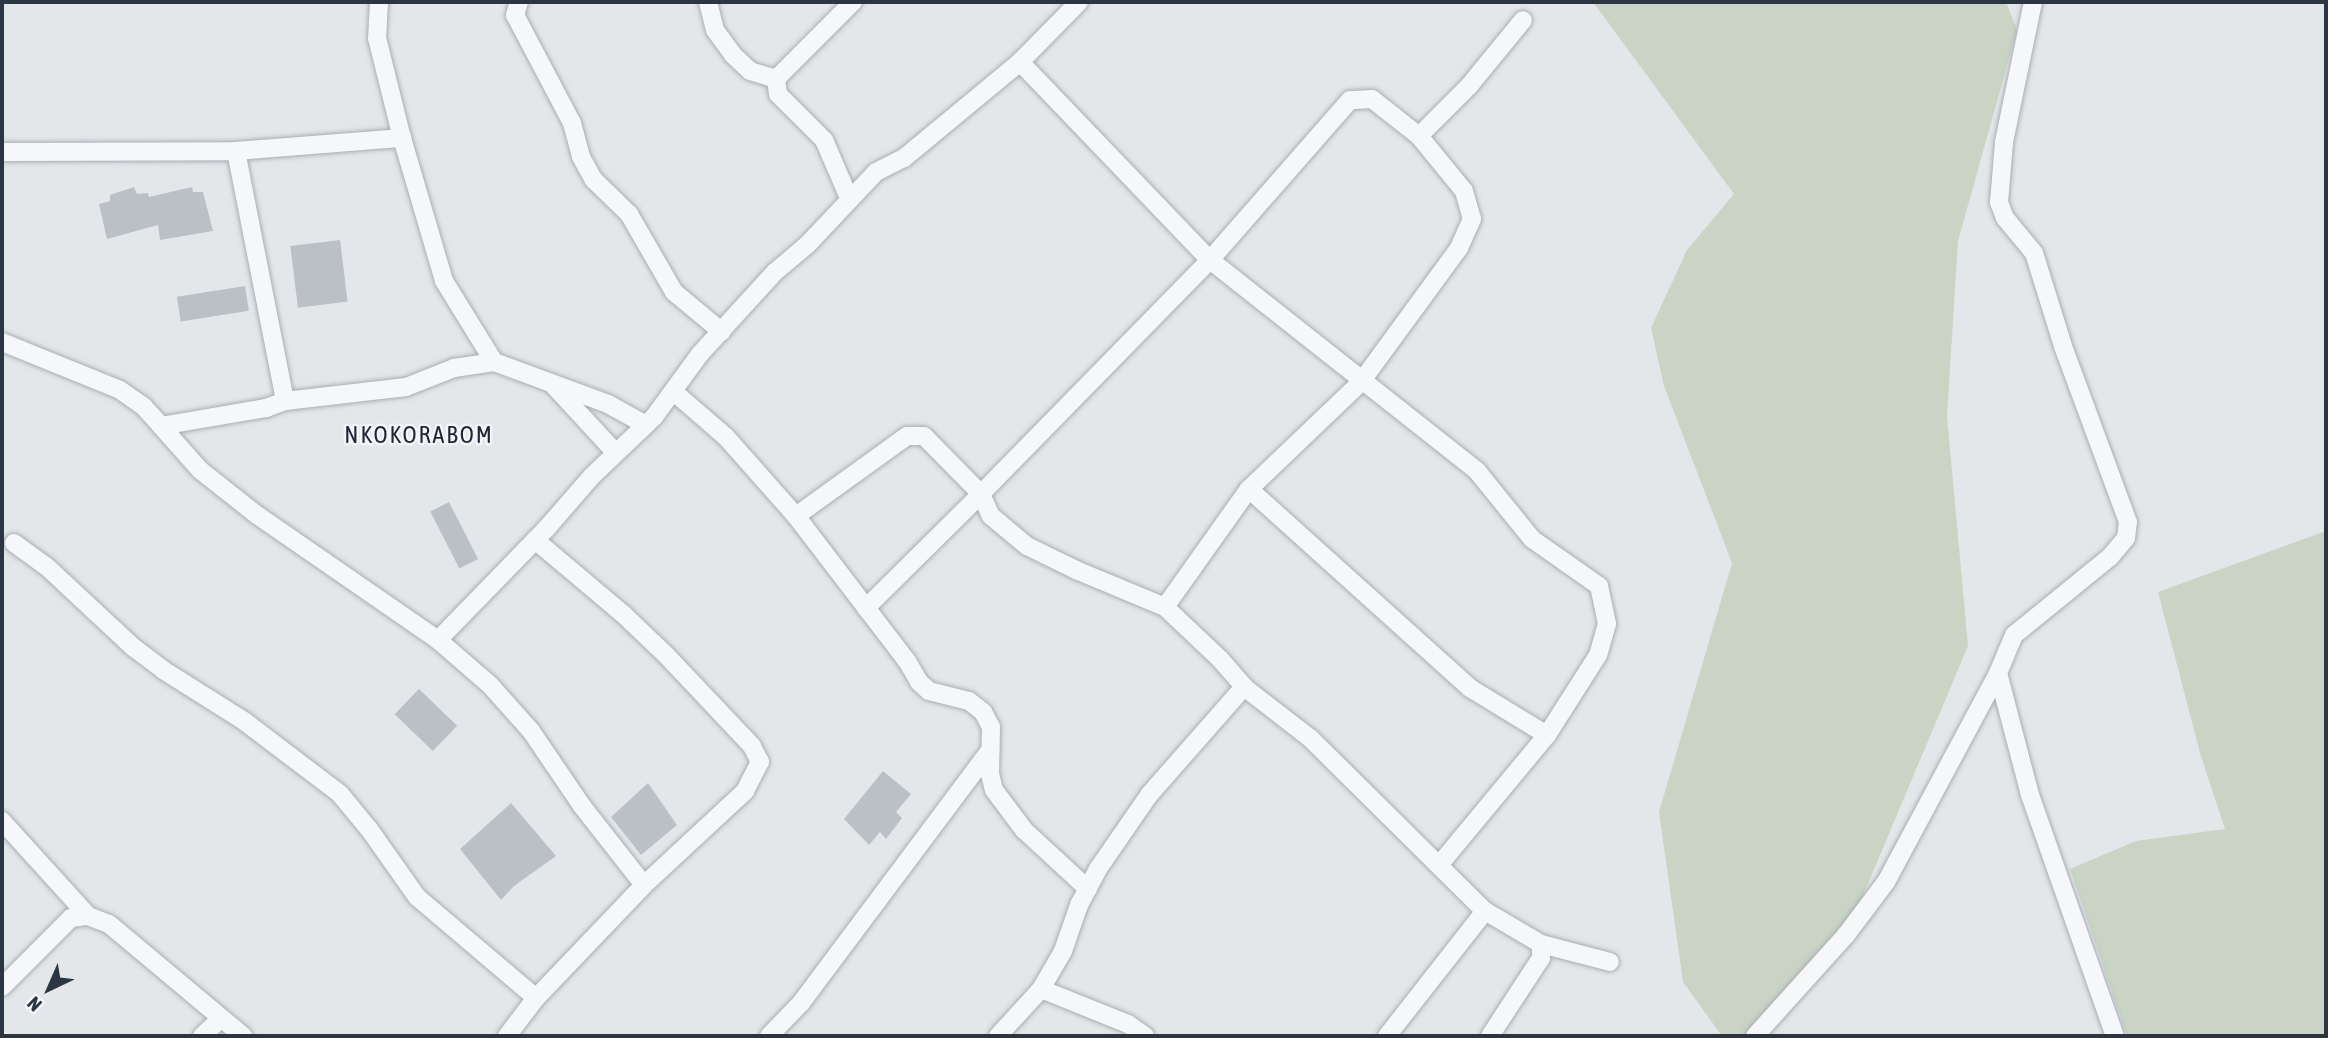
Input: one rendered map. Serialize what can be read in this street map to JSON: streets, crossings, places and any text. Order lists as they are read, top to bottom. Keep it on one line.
{"districts":["NKOKORABOM"],"north":"bottom left"}
